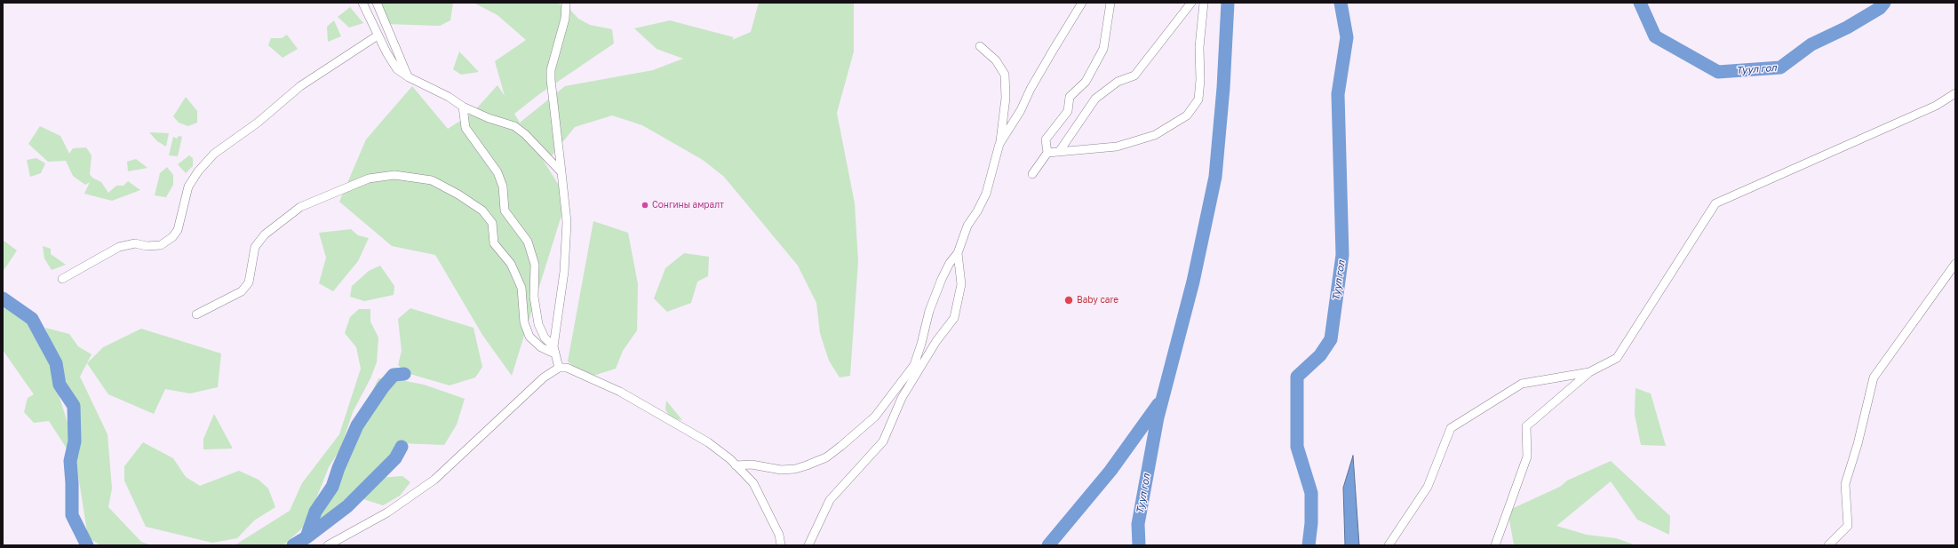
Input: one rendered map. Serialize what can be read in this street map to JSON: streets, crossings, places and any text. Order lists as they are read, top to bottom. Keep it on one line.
{"water":["Туул гол"],"places":["Сонгины амралт","Baby care"]}
